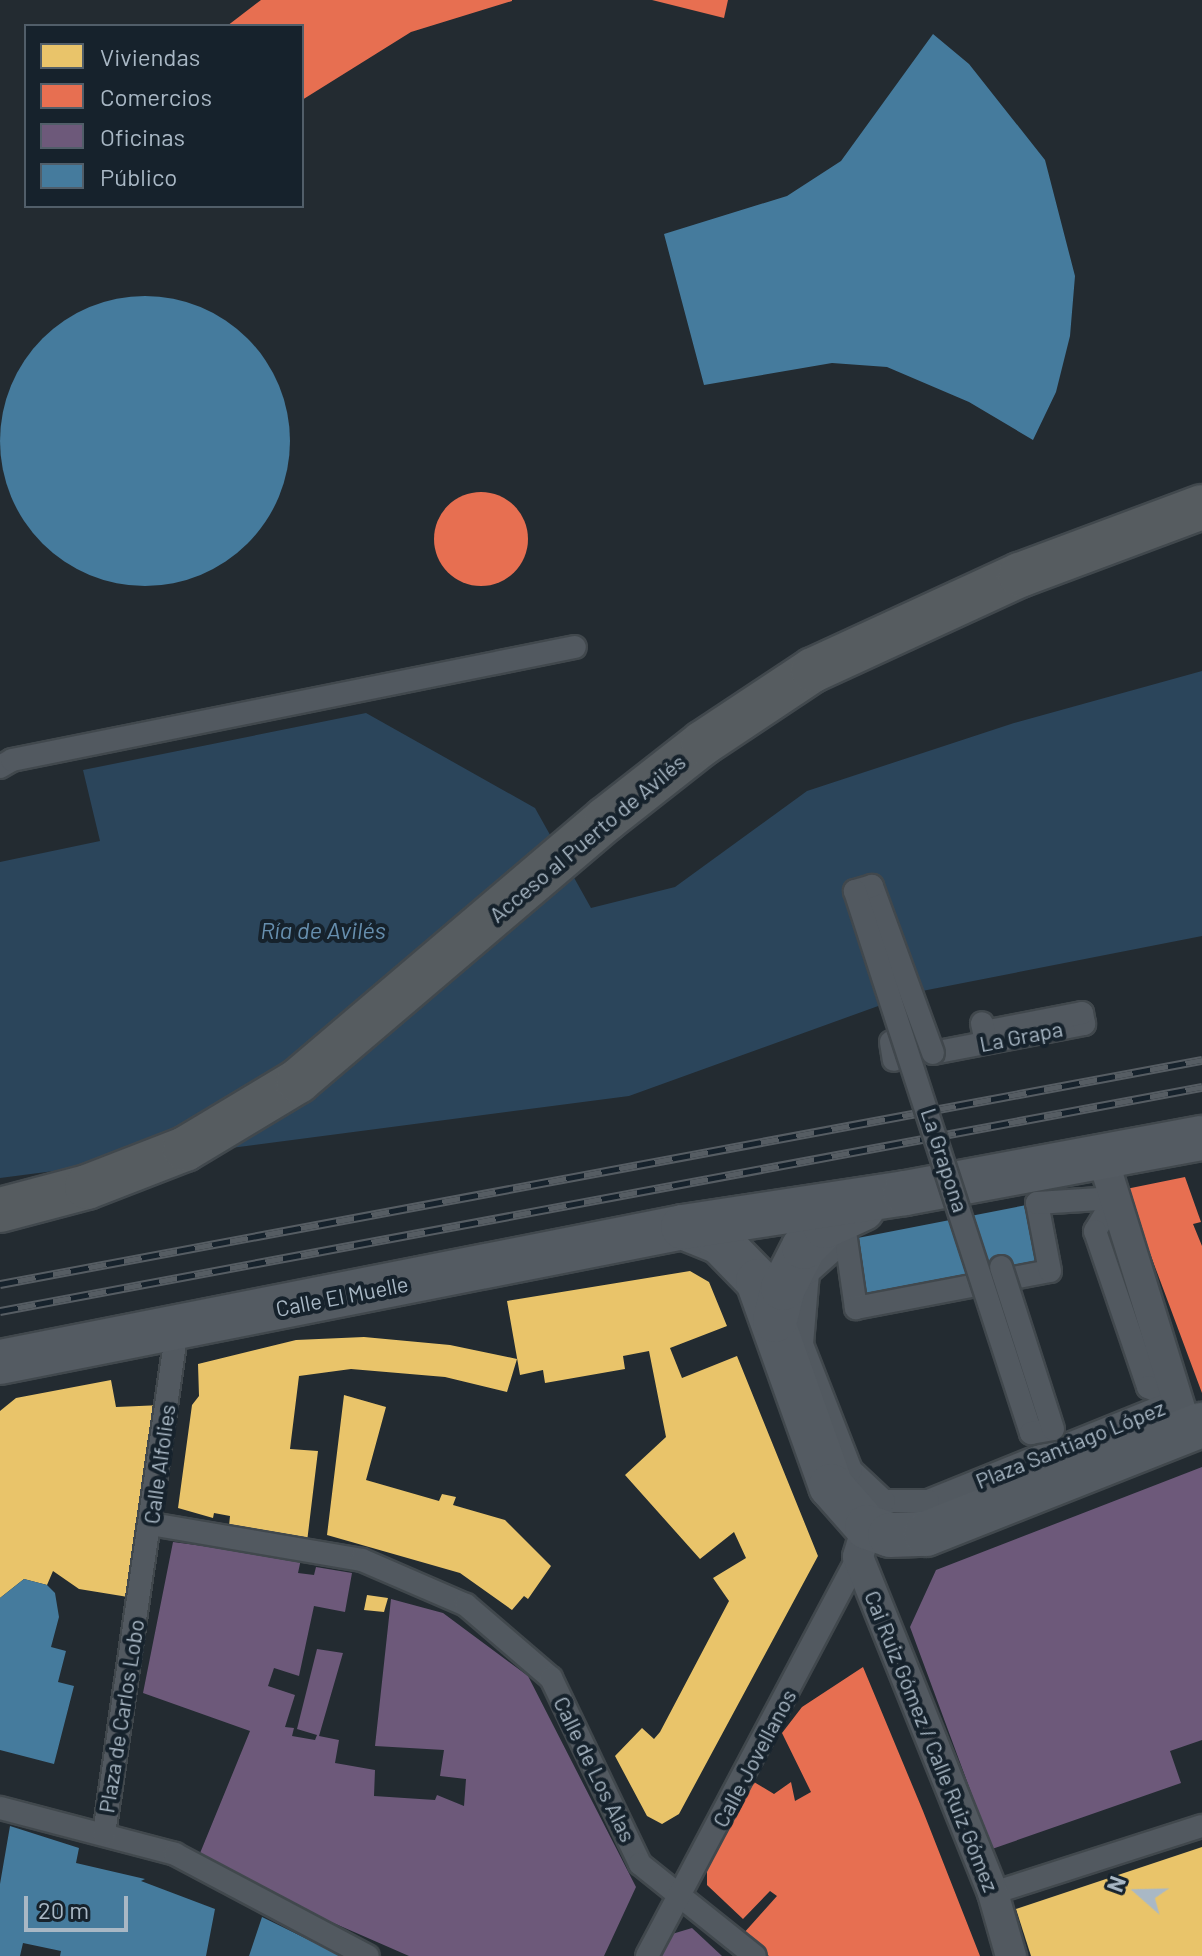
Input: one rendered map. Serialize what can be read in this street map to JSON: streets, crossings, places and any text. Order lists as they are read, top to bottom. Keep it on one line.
{"streets":{"highway":["Acceso al Puerto de Avilés"],"main road":["Calle El Muelle"],"street":["La Grapa","La Grapona","Plaza Santiago López","Calle Alfolies","Plaza de Carlos Lobo","Cai Ruiz Gómez / Calle Ruiz Gómez","Calle Jovellanos","Calle de Los Alas"]},"crossings":[["La Grapa","La Grapona"],["Calle El Muelle","Calle Alfolies"],["Calle Alfolies","Plaza de Carlos Lobo"],["Calle Alfolies","Calle de Los Alas"],["Cai Ruiz Gómez / Calle Ruiz Gómez","Calle Jovellanos"],["Calle Jovellanos","Calle de Los Alas"]],"water":["Ría de Avilés"],"legend":["Viviendas","Comercios","Oficinas","Público"],"scale_bar":"20 m","north":"left"}
